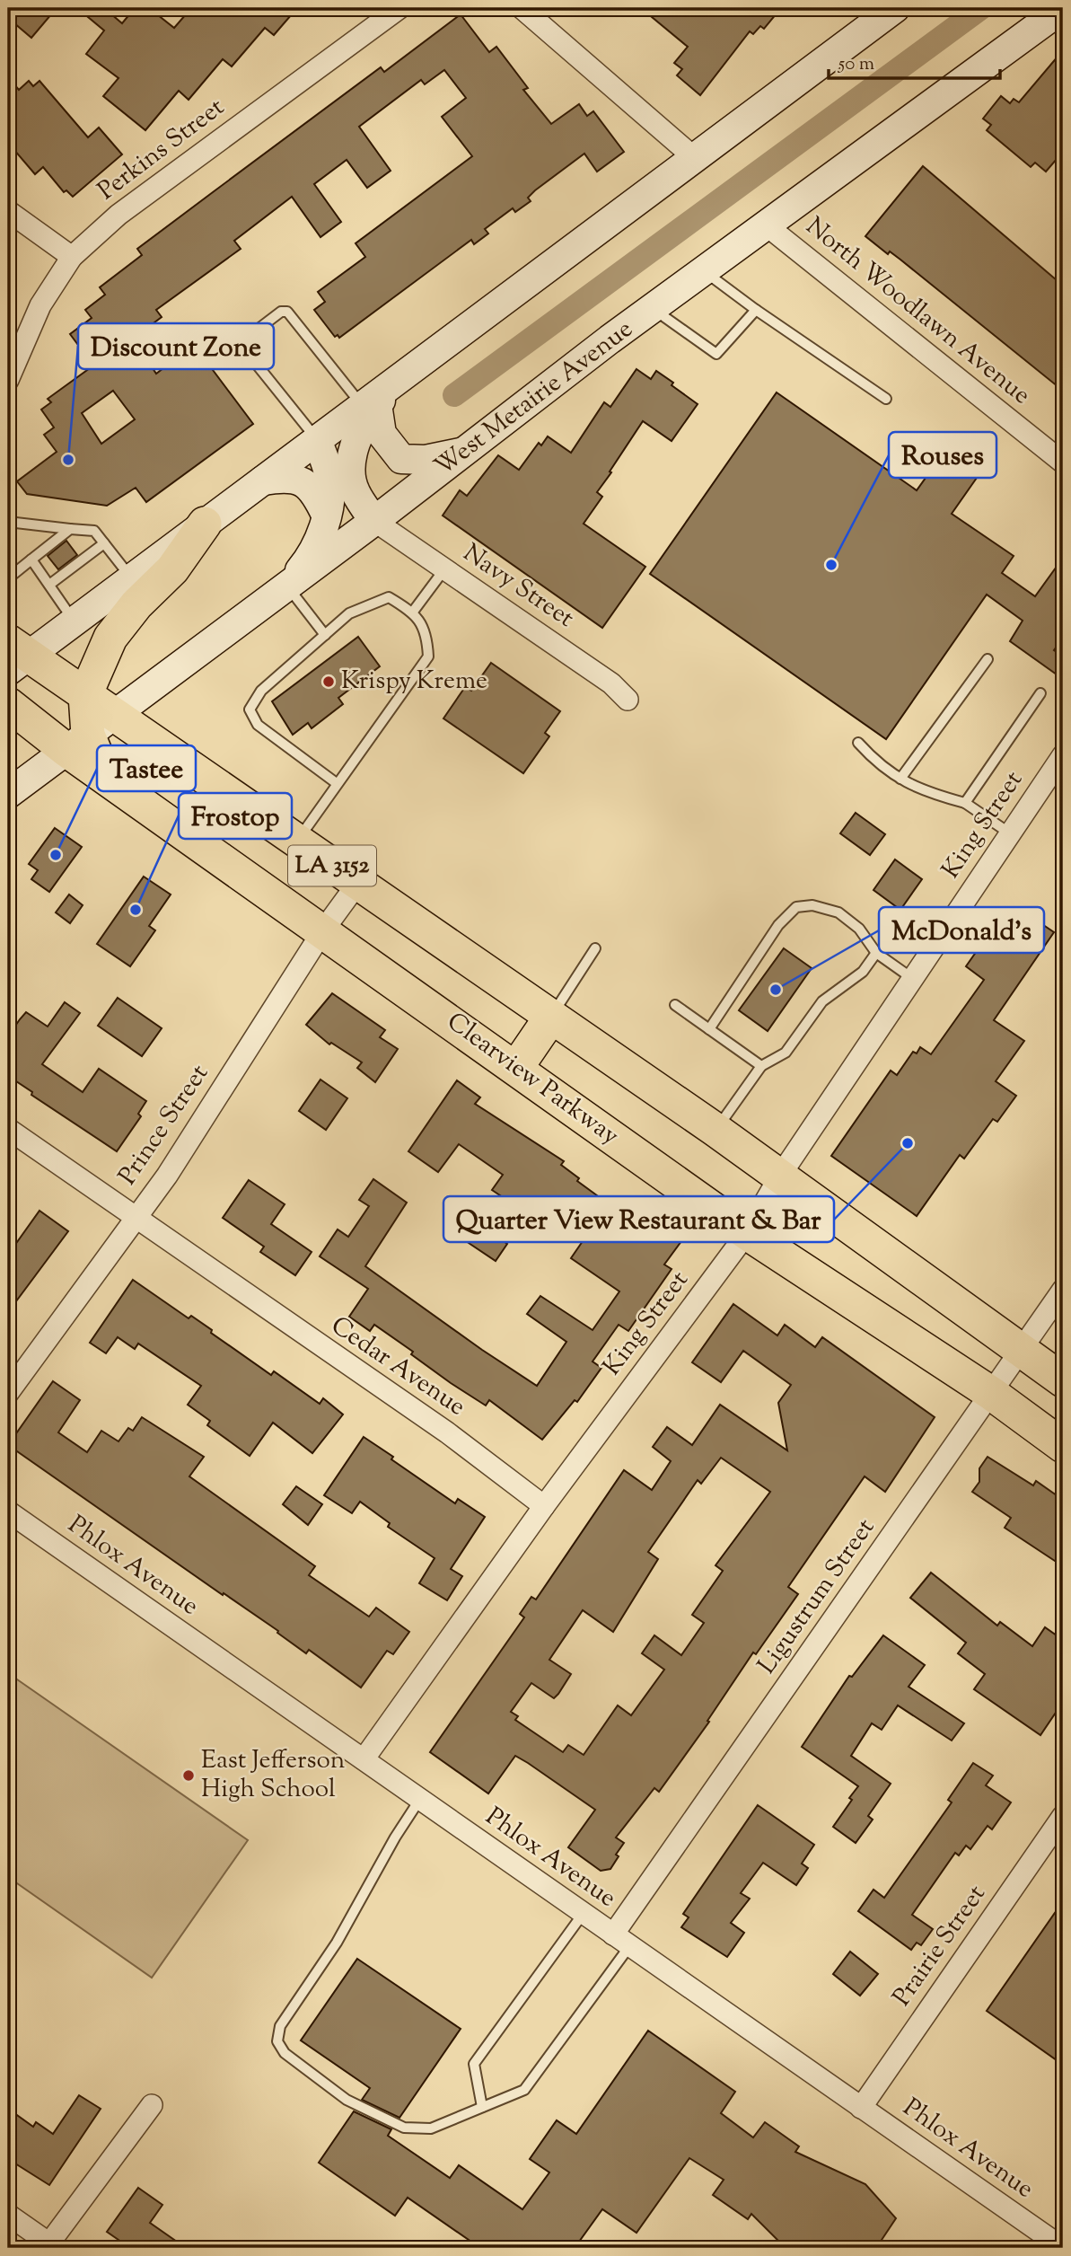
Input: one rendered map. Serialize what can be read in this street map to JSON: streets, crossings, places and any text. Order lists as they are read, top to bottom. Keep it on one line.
{"streets":{"highway":["LA 3152","Clearview Parkway"],"main road":["West Metairie Avenue"],"street":["Perkins Street","North Woodlawn Avenue","Navy Street","King Street","Prince Street","Cedar Avenue","Phlox Avenue","Ligustrum Street","Prairie Street"]},"crossings":[["North Woodlawn Avenue","West Metairie Avenue"],["West Metairie Avenue","Navy Street"],["West Metairie Avenue","Clearview Parkway"],["King Street","Clearview Parkway"],["King Street","Cedar Avenue"],["King Street","Phlox Avenue"],["Clearview Parkway","Prince Street"],["Clearview Parkway","Ligustrum Street"],["Prince Street","Cedar Avenue"],["Phlox Avenue","Ligustrum Street"],["Phlox Avenue","Prairie Street"]],"places":["Discount Zone","Rouses","Krispy Kreme","Tastee","Frostop","McDonald's","Quarter View Restaurant & Bar","East Jefferson High School"],"scale_bar":"50 m"}
